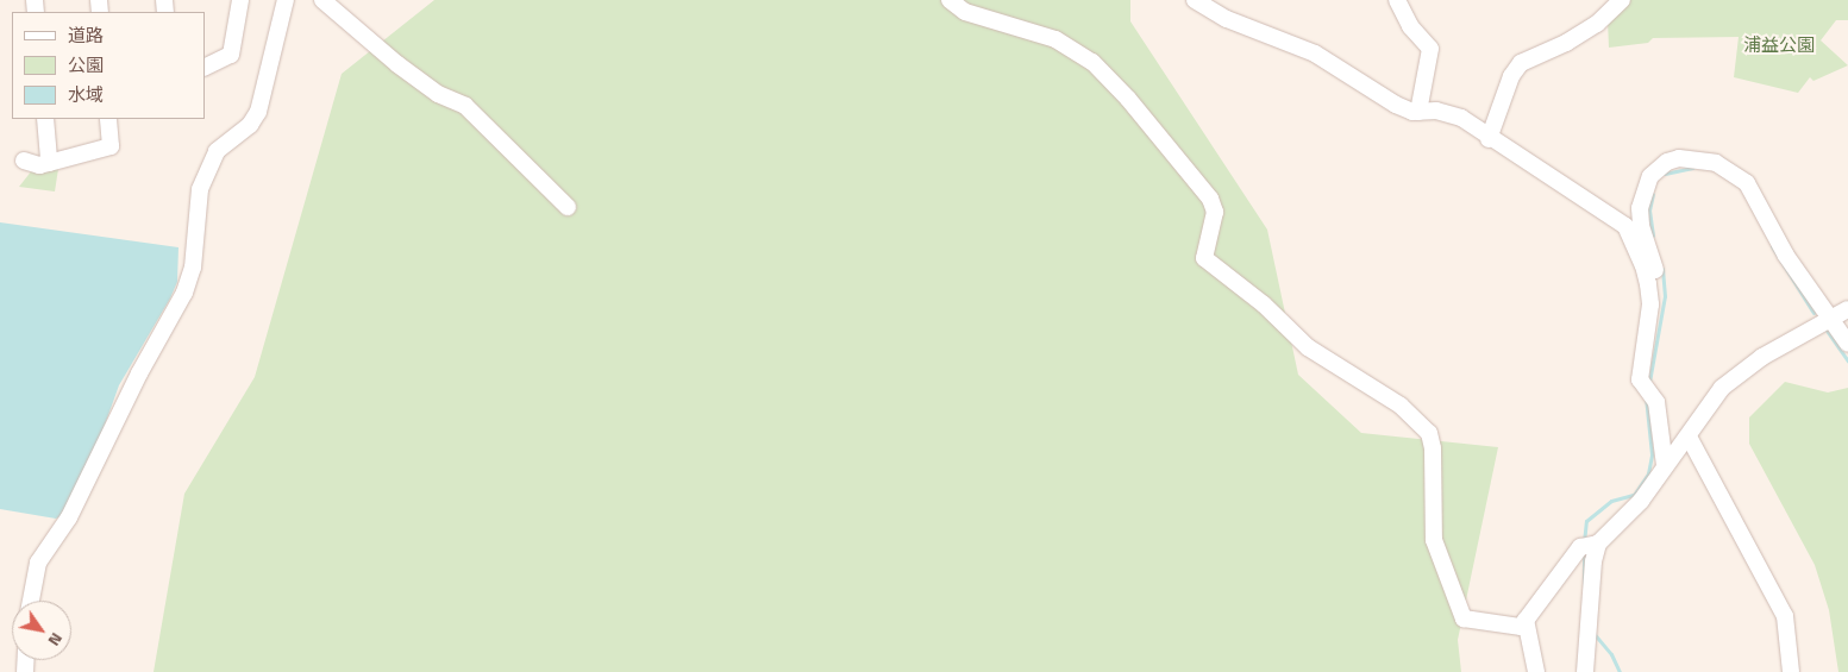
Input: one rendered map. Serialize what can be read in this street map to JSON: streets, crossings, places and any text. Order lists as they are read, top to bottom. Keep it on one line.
{"parks":["浦益公園"],"legend":["道路","公園","水域"],"north":"bottom right"}
